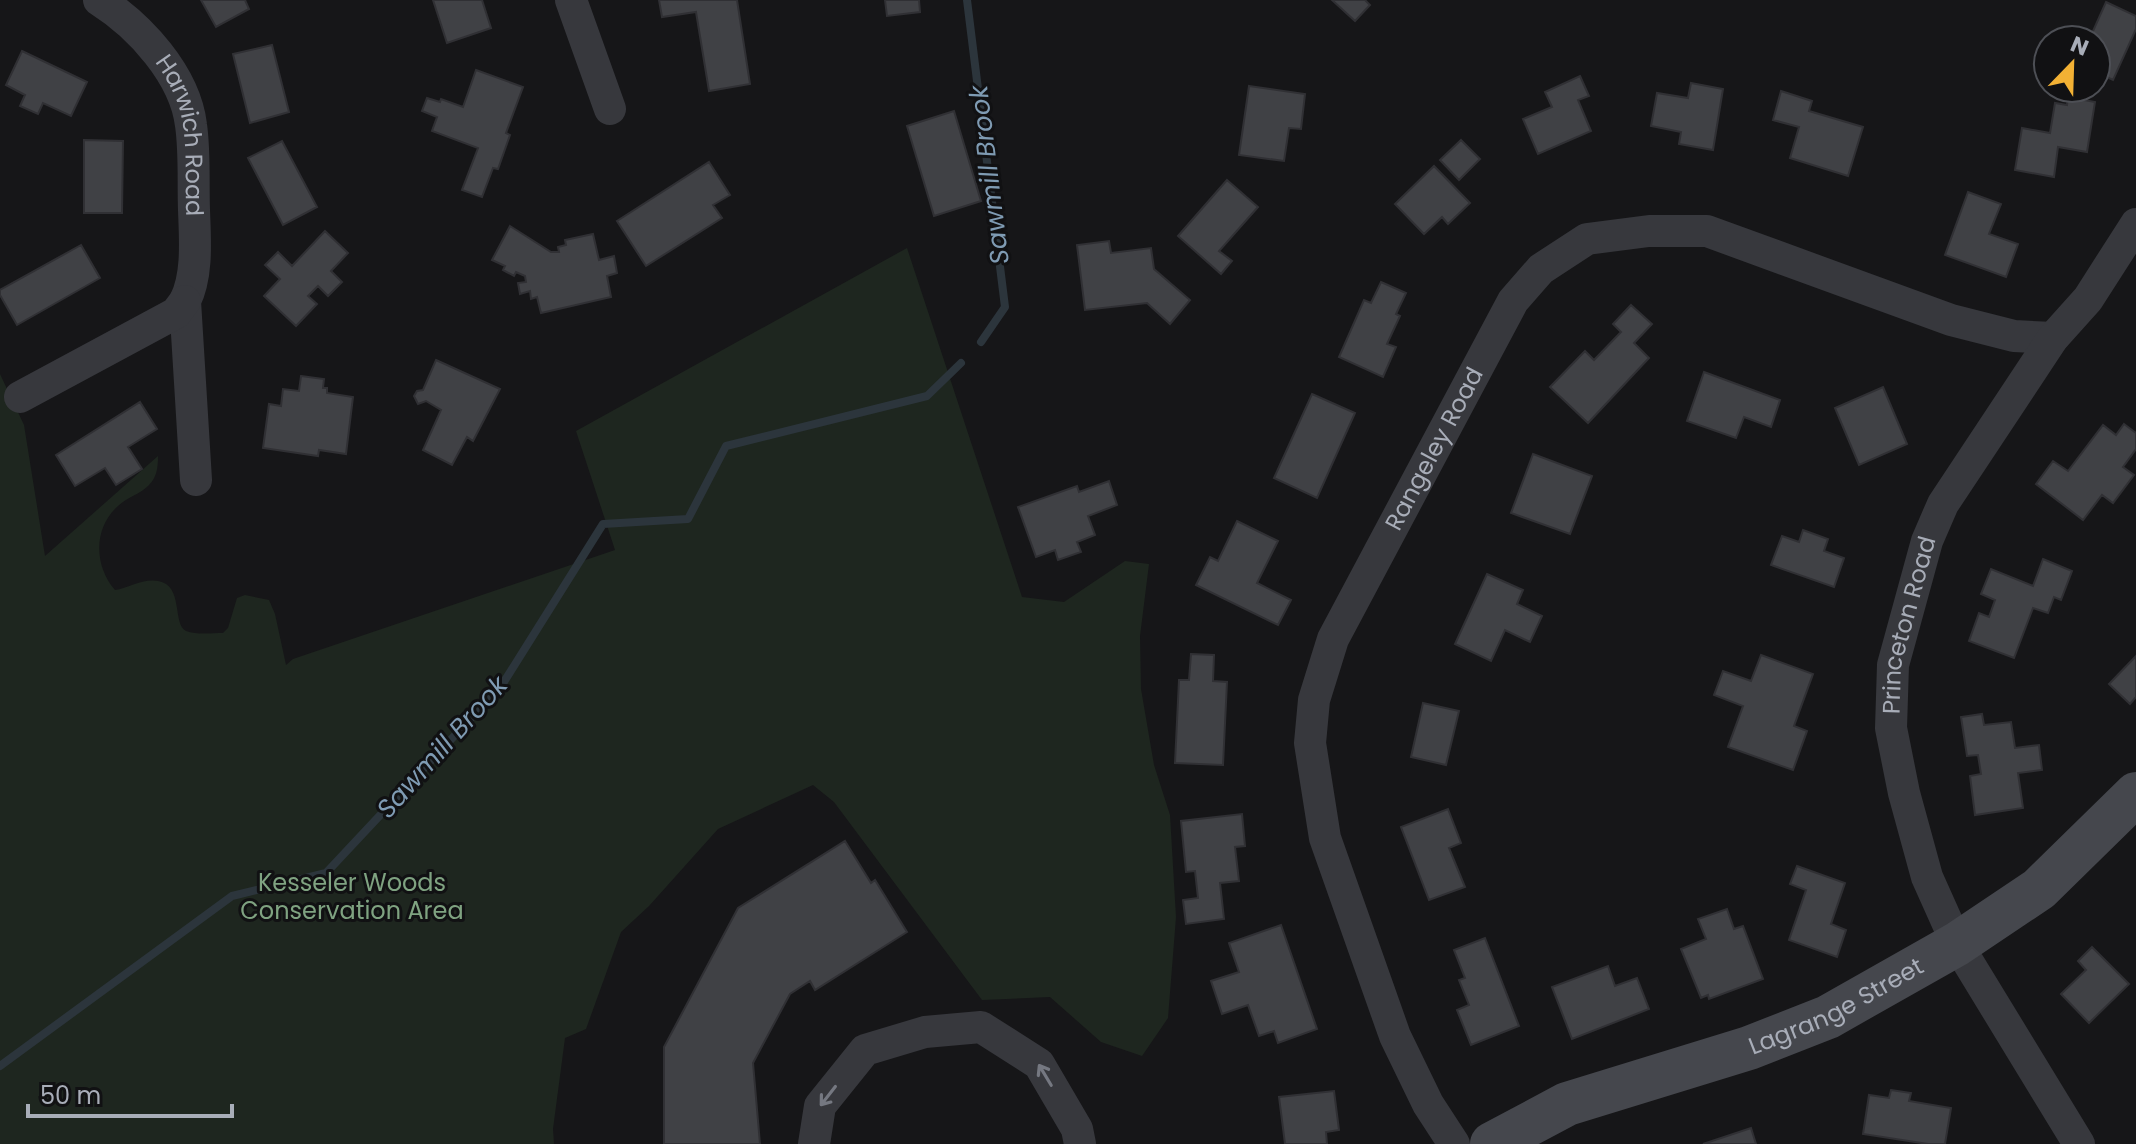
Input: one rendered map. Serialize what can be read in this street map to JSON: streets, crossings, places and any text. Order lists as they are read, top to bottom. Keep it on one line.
{"streets":{"main road":["Lagrange Street"],"street":["Harwich Road","Rangeley Road","Princeton Road"]},"crossings":[["Rangeley Road","Princeton Road"],["Princeton Road","Lagrange Street"]],"water":["Sawmill Brook"],"parks":["Kesseler Woods Conservation Area"],"scale_bar":"50 m","north":"top right"}
